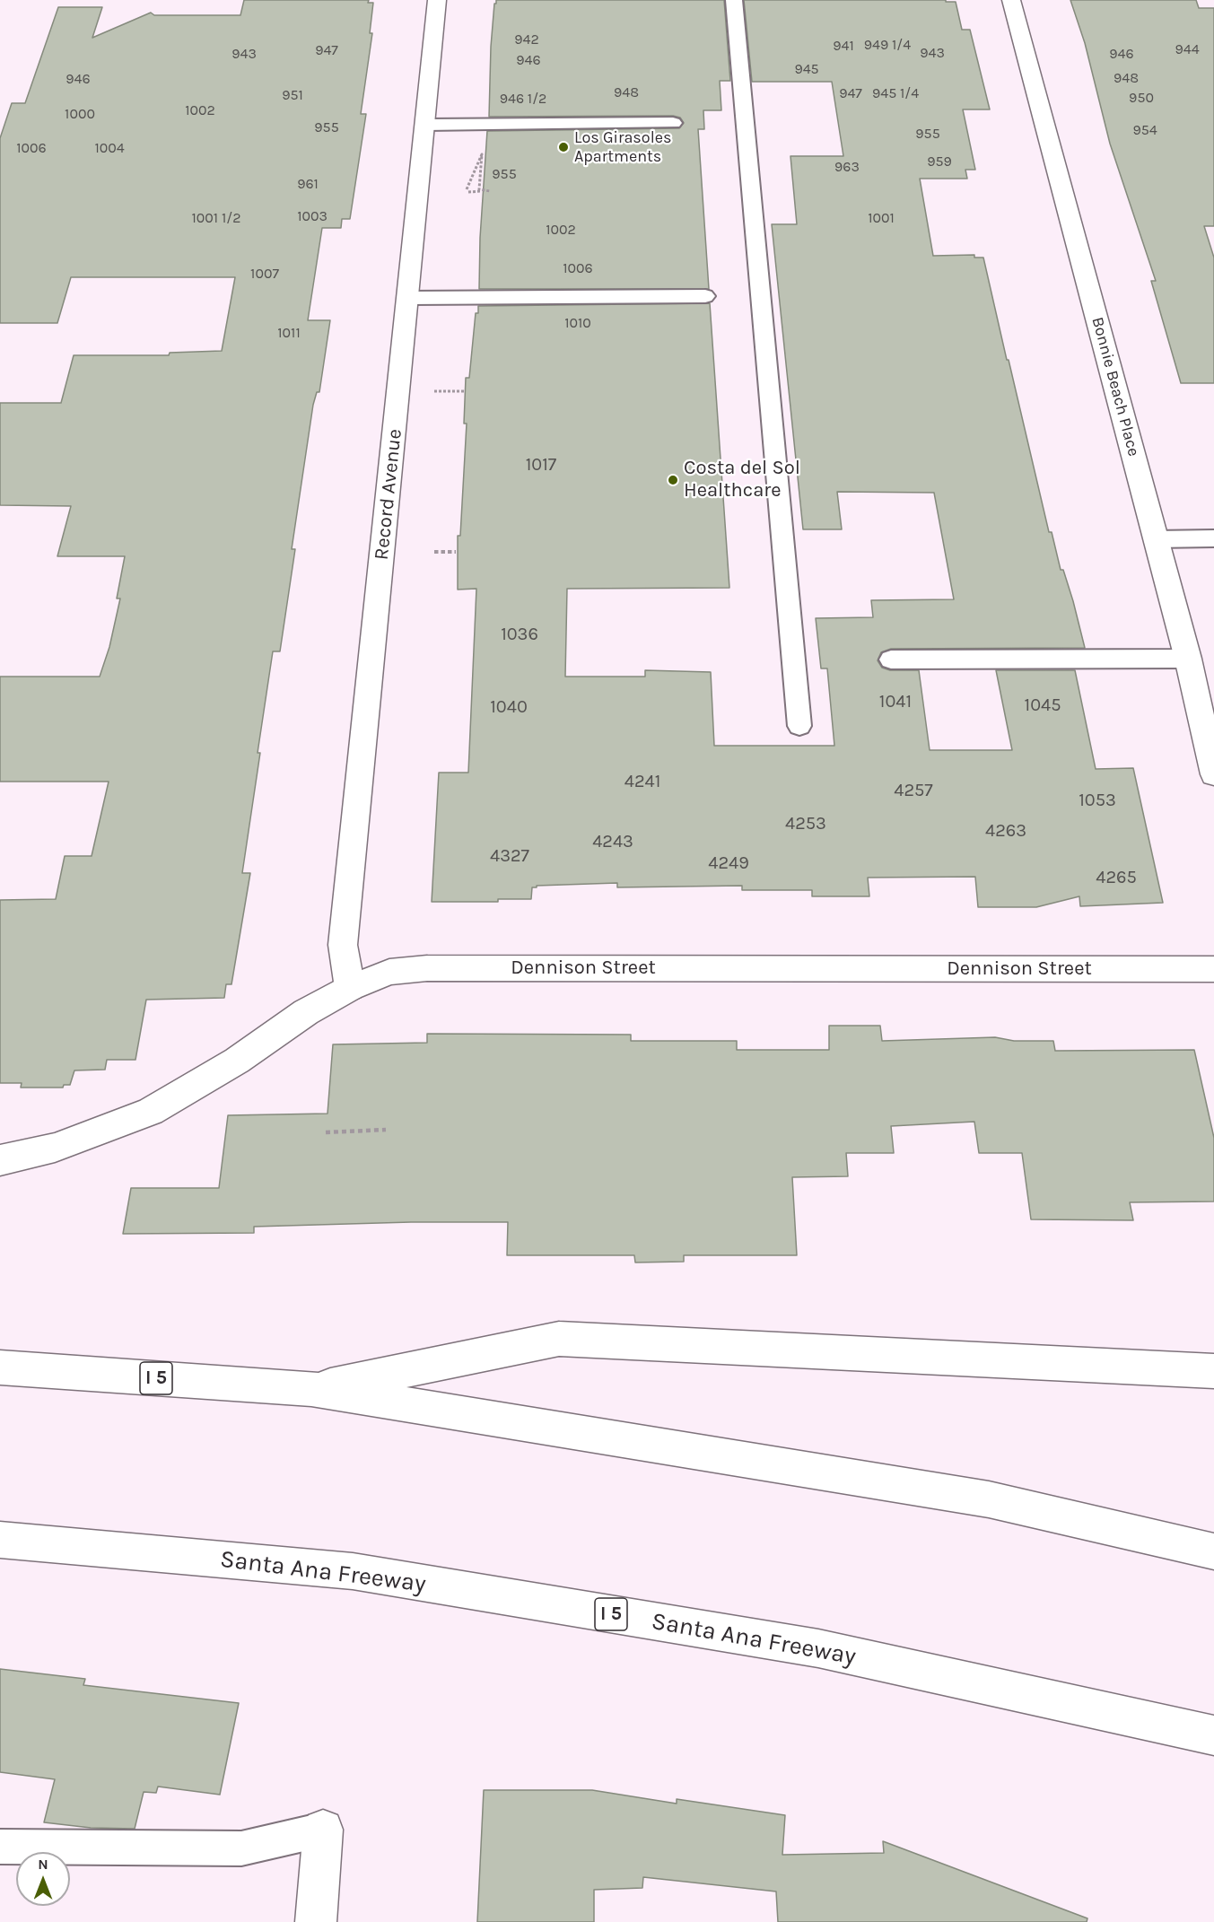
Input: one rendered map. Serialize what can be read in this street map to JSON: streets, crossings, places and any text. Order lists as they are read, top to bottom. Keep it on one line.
{"streets":{"main road":["Bonnie Beach Place","Record Avenue","Dennison Street","I 5","Santa Ana Freeway"]},"crossings":[["Record Avenue","Dennison Street"]],"places":["Los Girasoles Apartments","Costa del Sol Healthcare"],"house_numbers":["942","949 1/4","941","944","947","943","943","946","946","945","948","946","948","947","945 1/4","951","950","946 1/2","1002","1000","955","954","955","1006","1004","959","963","955","961","1003","1001 1/2","1001","1002","1006","1007","1010","1011","1017","1036","1041","1045","1040","4241","4257","1053","4253","4263","4243","4327","4249","4265"],"north":"top"}
